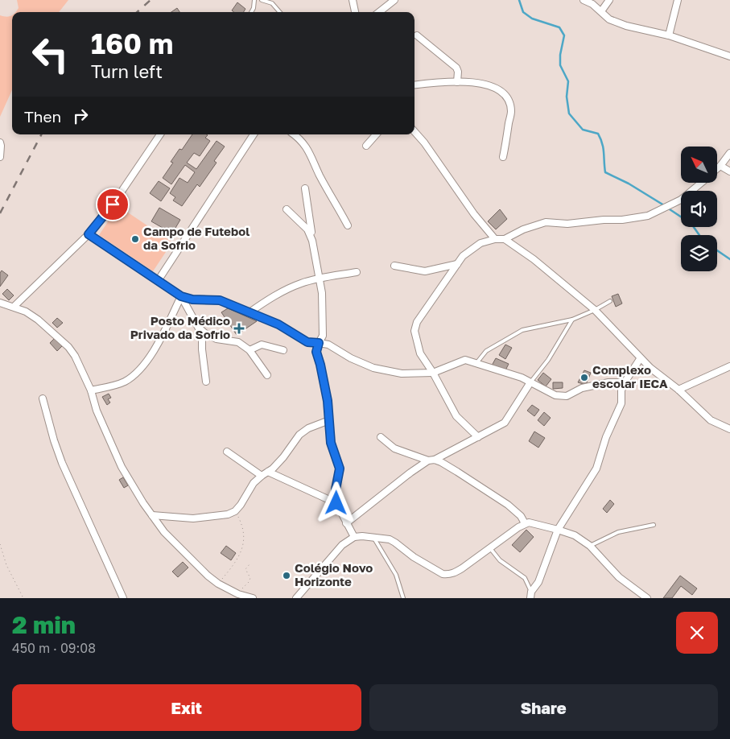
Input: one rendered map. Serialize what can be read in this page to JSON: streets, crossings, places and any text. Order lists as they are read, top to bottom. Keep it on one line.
{"places":{"other":["Campo de Futebol da Sofrio","Complexo escolar IECA","Colégio Novo Horizonte"],"health":["Posto Médico Privado da Sofrio"]},"north":"top left","page":{"turn":["160 m","Turn left"],"then":"Then","heading":["2 min","450 m · 09:08"],"buttons":["Exit","Share"]}}
